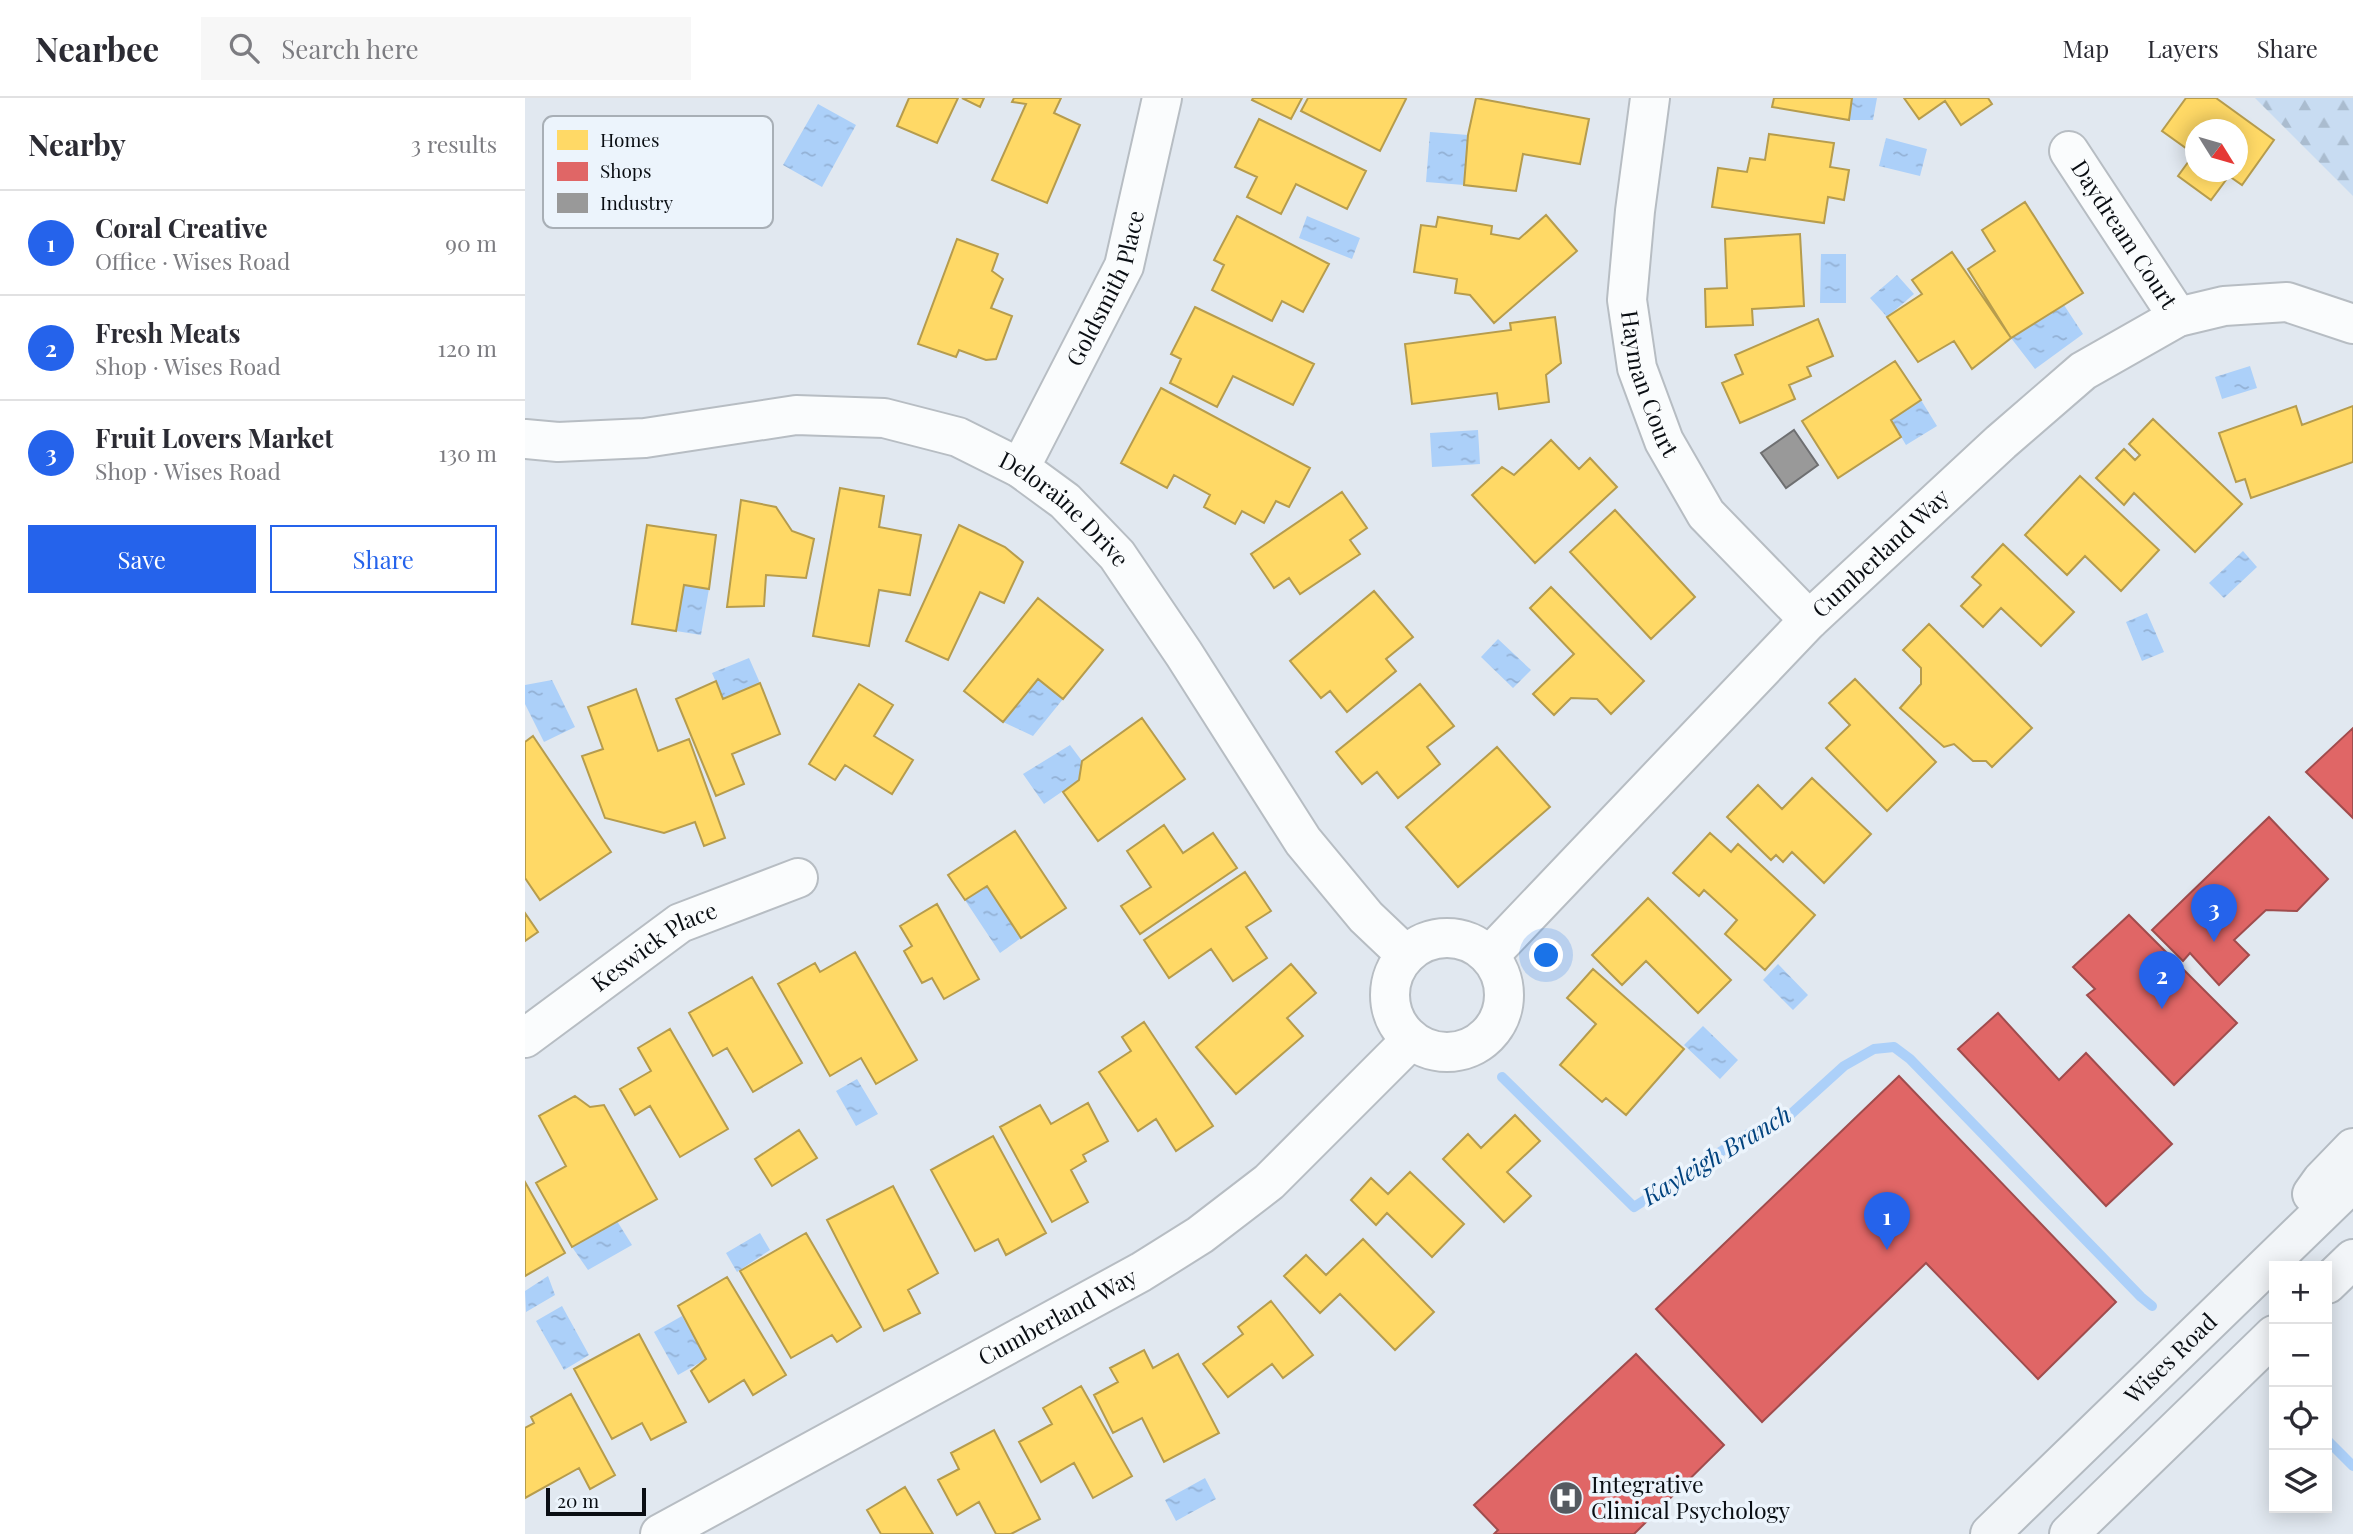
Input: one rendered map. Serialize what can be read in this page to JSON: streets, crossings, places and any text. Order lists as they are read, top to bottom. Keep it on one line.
{"streets":{"main road":["Wises Road"],"street":["Daydream Court","Goldsmith Place","Hayman Court","Deloraine Drive","Cumberland Way","Keswick Place"]},"crossings":[["Daydream Court","Cumberland Way"],["Goldsmith Place","Deloraine Drive"],["Hayman Court","Cumberland Way"],["Deloraine Drive","Cumberland Way"]],"water":["Kayleigh Branch"],"places":{"hospital":["Integrative Clinical Psychology"]},"legend":["Homes","Shops","Industry"],"scale_bar":"20 m","north":"bottom right","page":{"header":"Nearbee","search":"Search here","nav":["Map","Layers","Share"],"heading":["Nearby","3 results"],"list":[{"mark":"1","name":"Coral Creative","note":"Office · Wises Road","value":"90 m"},{"mark":"2","name":"Fresh Meats","note":"Shop · Wises Road","value":"120 m"},{"mark":"3","name":"Fruit Lovers Market","note":"Shop · Wises Road","value":"130 m"}],"buttons":["Save","Share"],"pins":["3","2","1"],"map_buttons":["+","−"],"scale":"20 m"}}
